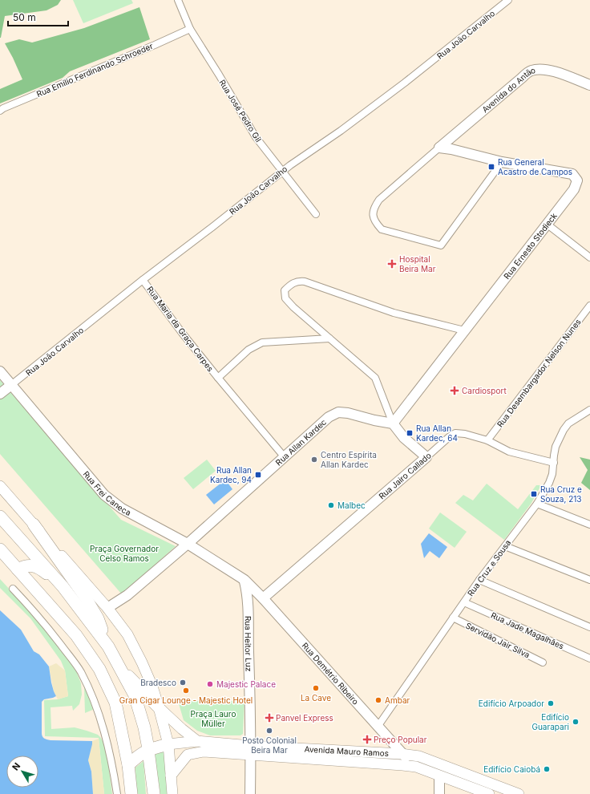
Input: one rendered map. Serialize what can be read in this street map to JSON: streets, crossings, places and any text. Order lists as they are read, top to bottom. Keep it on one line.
{"streets":{"main road":["Avenida Mauro Ramos"],"street":["Rua João Carvalho","Rua Emílio Ferdinando Schroeder","Avenida do Antão","Rua José Pedro Gil","Rua Ernesto Stodieck","Rua Maria da Graça Carpes","Rua Desembargador Nelson Nunes","Rua Allan Kardec","Rua Jairo Callado","Rua Frei Caneca","Rua Cruz e Sousa","Rua Jade Magalhães","Servidão Jair Silva","Rua Heitor Luz","Rua Demétrio Ribeiro"]},"crossings":[["Rua João Carvalho","Rua José Pedro Gil"],["Rua João Carvalho","Rua Maria da Graça Carpes"],["Rua João Carvalho","Rua Frei Caneca"],["Rua Emílio Ferdinando Schroeder","Rua José Pedro Gil"],["Avenida do Antão","Rua Ernesto Stodieck"],["Rua Ernesto Stodieck","Rua Allan Kardec"],["Rua Maria da Graça Carpes","Rua Allan Kardec"],["Rua Desembargador Nelson Nunes","Rua Jairo Callado"],["Rua Allan Kardec","Rua Frei Caneca"],["Rua Jairo Callado","Rua Cruz e Sousa"],["Rua Jairo Callado","Rua Demétrio Ribeiro"],["Rua Frei Caneca","Rua Heitor Luz"],["Rua Frei Caneca","Rua Demétrio Ribeiro"],["Rua Cruz e Sousa","Rua Jade Magalhães"],["Rua Cruz e Sousa","Servidão Jair Silva"],["Rua Cruz e Sousa","Rua Demétrio Ribeiro"],["Rua Heitor Luz","Rua Demétrio Ribeiro"],["Rua Heitor Luz","Avenida Mauro Ramos"],["Rua Demétrio Ribeiro","Avenida Mauro Ramos"]],"parks":["Praça Governador Celso Ramos","Praça Lauro Müller"],"places":{"transit":["Rua General Acastro de Campos","Rua Allan Kardec, 64","Rua Allan Kardec, 94","Rua Cruz e Souza, 213"],"health":["Hospital Beira Mar","Cardiosport","Panvel Express","Preço Popular"],"other":["Centro Espírita Allan Kardec","Malbec","Bradesco","Majestic Palace","La Cave","Gran Cigar Lounge - Majestic Hotel","Ambar","Edifício Arpoador","Edifício Guarapari","Posto Colonial Beira Mar","Edifício Caiobá"]},"scale_bar":"50 m","north":"top left"}
